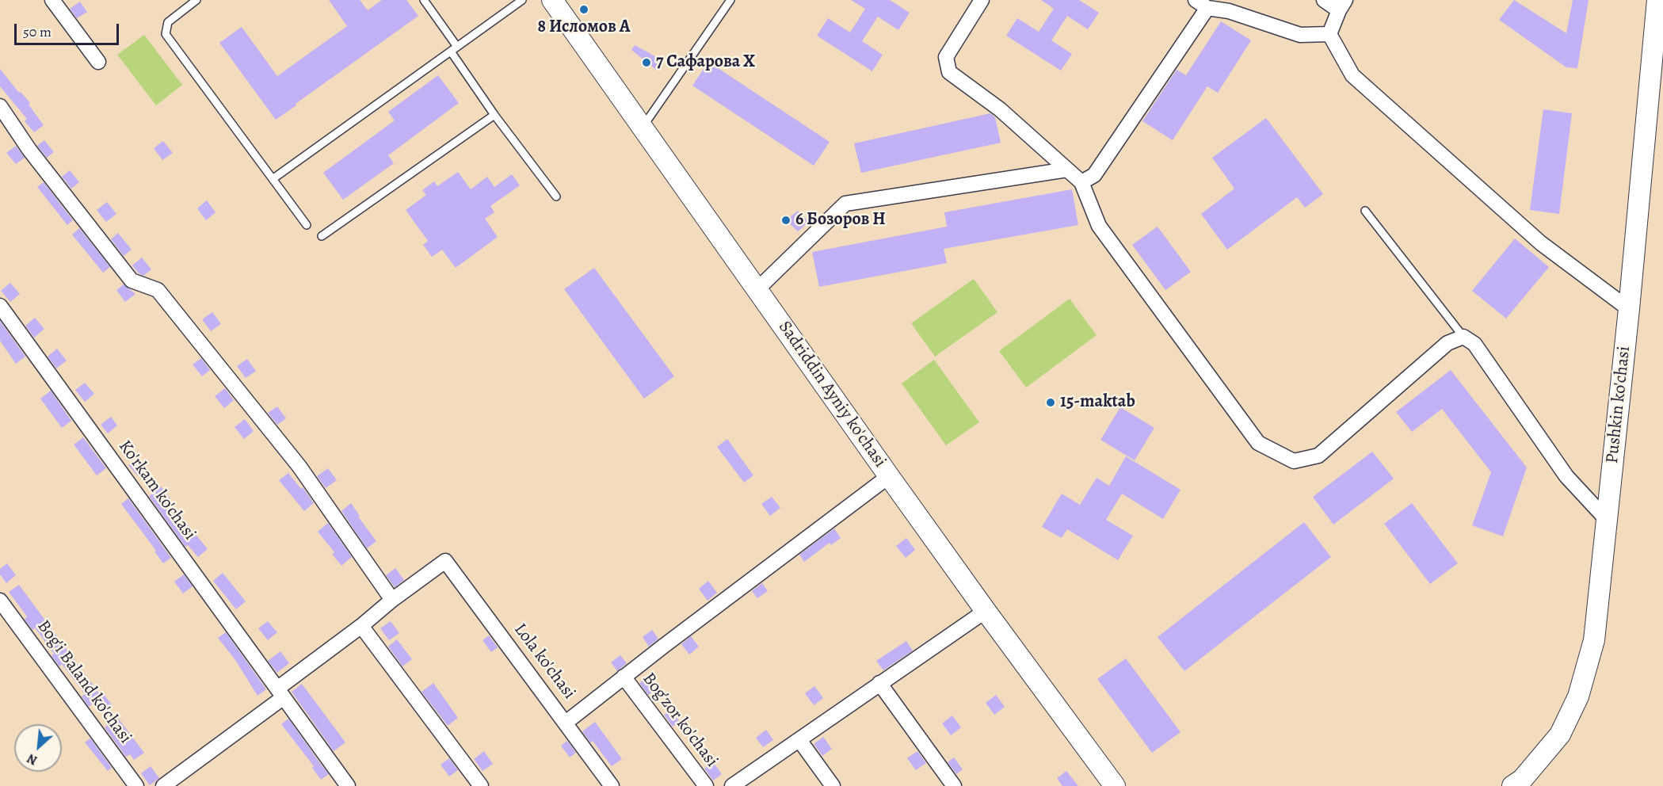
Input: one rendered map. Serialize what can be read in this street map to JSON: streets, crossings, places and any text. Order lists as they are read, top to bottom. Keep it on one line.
{"streets":{"street":["Sadriddin Ayniy ko'chasi","Pushkin ko'chasi","Ko'rkam ko'chasi","Lola ko'chasi","Bog'i Baland ko'chasi","Bog'zor ko'chasi"]},"places":["8 Исломов А","7 Сафарова Х","6 Бозоров Н","15-maktab"],"scale_bar":"50 m","north":"bottom left"}
